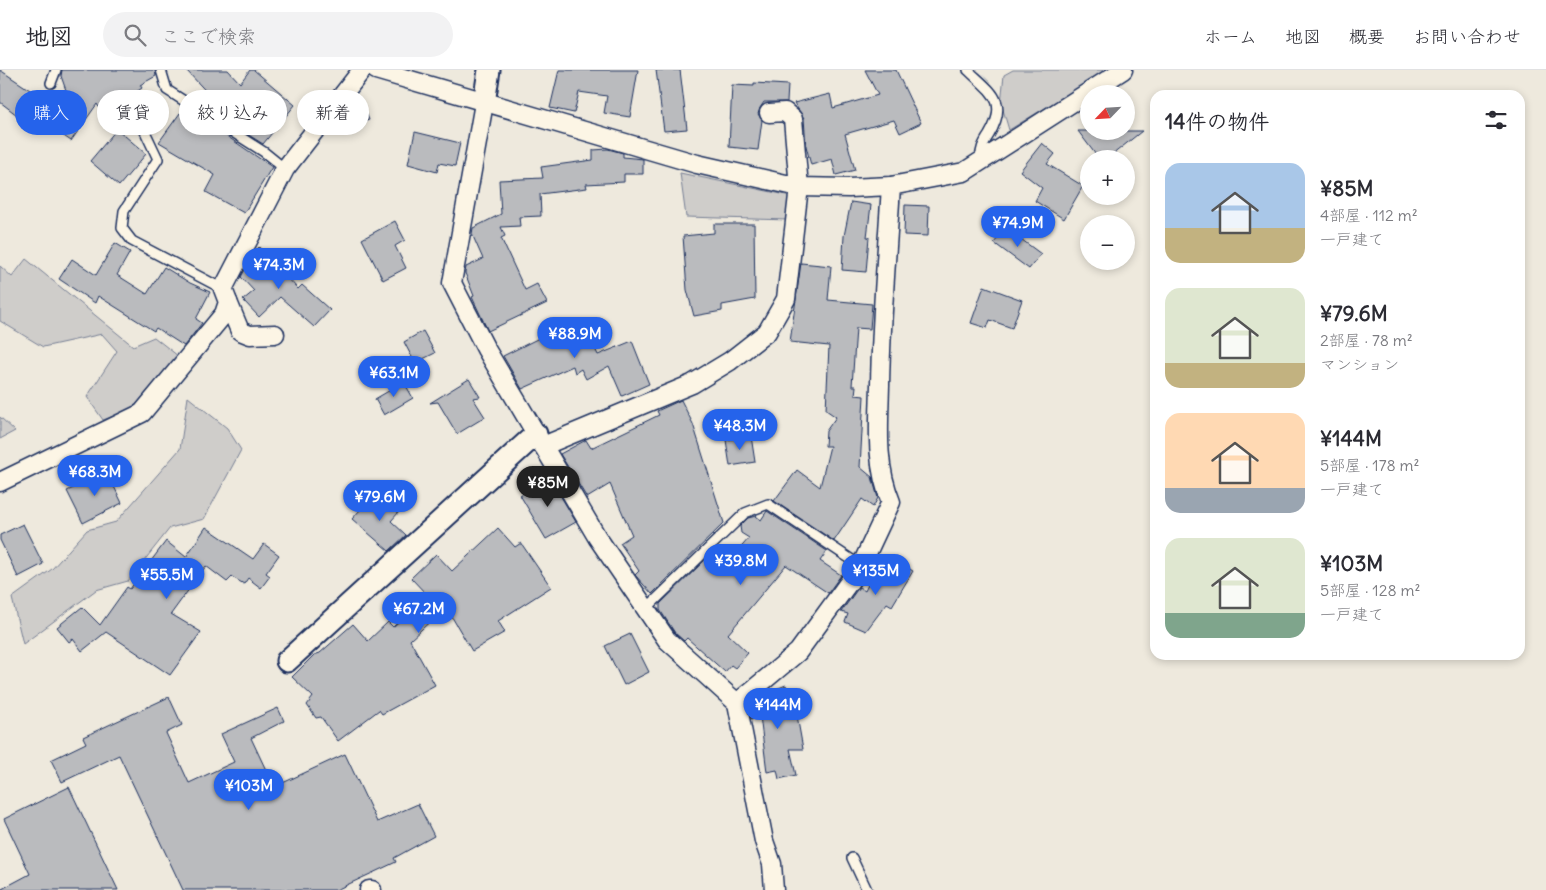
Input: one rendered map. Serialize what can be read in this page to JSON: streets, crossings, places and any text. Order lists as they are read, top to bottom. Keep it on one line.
{"north":"bottom left","page":{"header":"地図","search":"ここで検索","nav":["ホーム","地図","概要","お問い合わせ"],"map_buttons":["+","−"],"chip":["購入","賃貸","絞り込み","新着"],"heading":"14件の物件","list":[{"name":"¥85M","note":"4部屋 · 112 m² · 一戸建て"},{"name":"¥79.6M","note":"2部屋 · 78 m² · マンション"},{"name":"¥144M","note":"5部屋 · 178 m² · 一戸建て"},{"name":"¥103M","note":"5部屋 · 128 m² · 一戸建て"}],"price":["¥74.9M","¥74.3M","¥88.9M","¥63.1M","¥48.3M","¥68.3M","¥85M","¥79.6M","¥39.8M","¥135M","¥55.5M","¥67.2M","¥144M","¥103M"]}}
